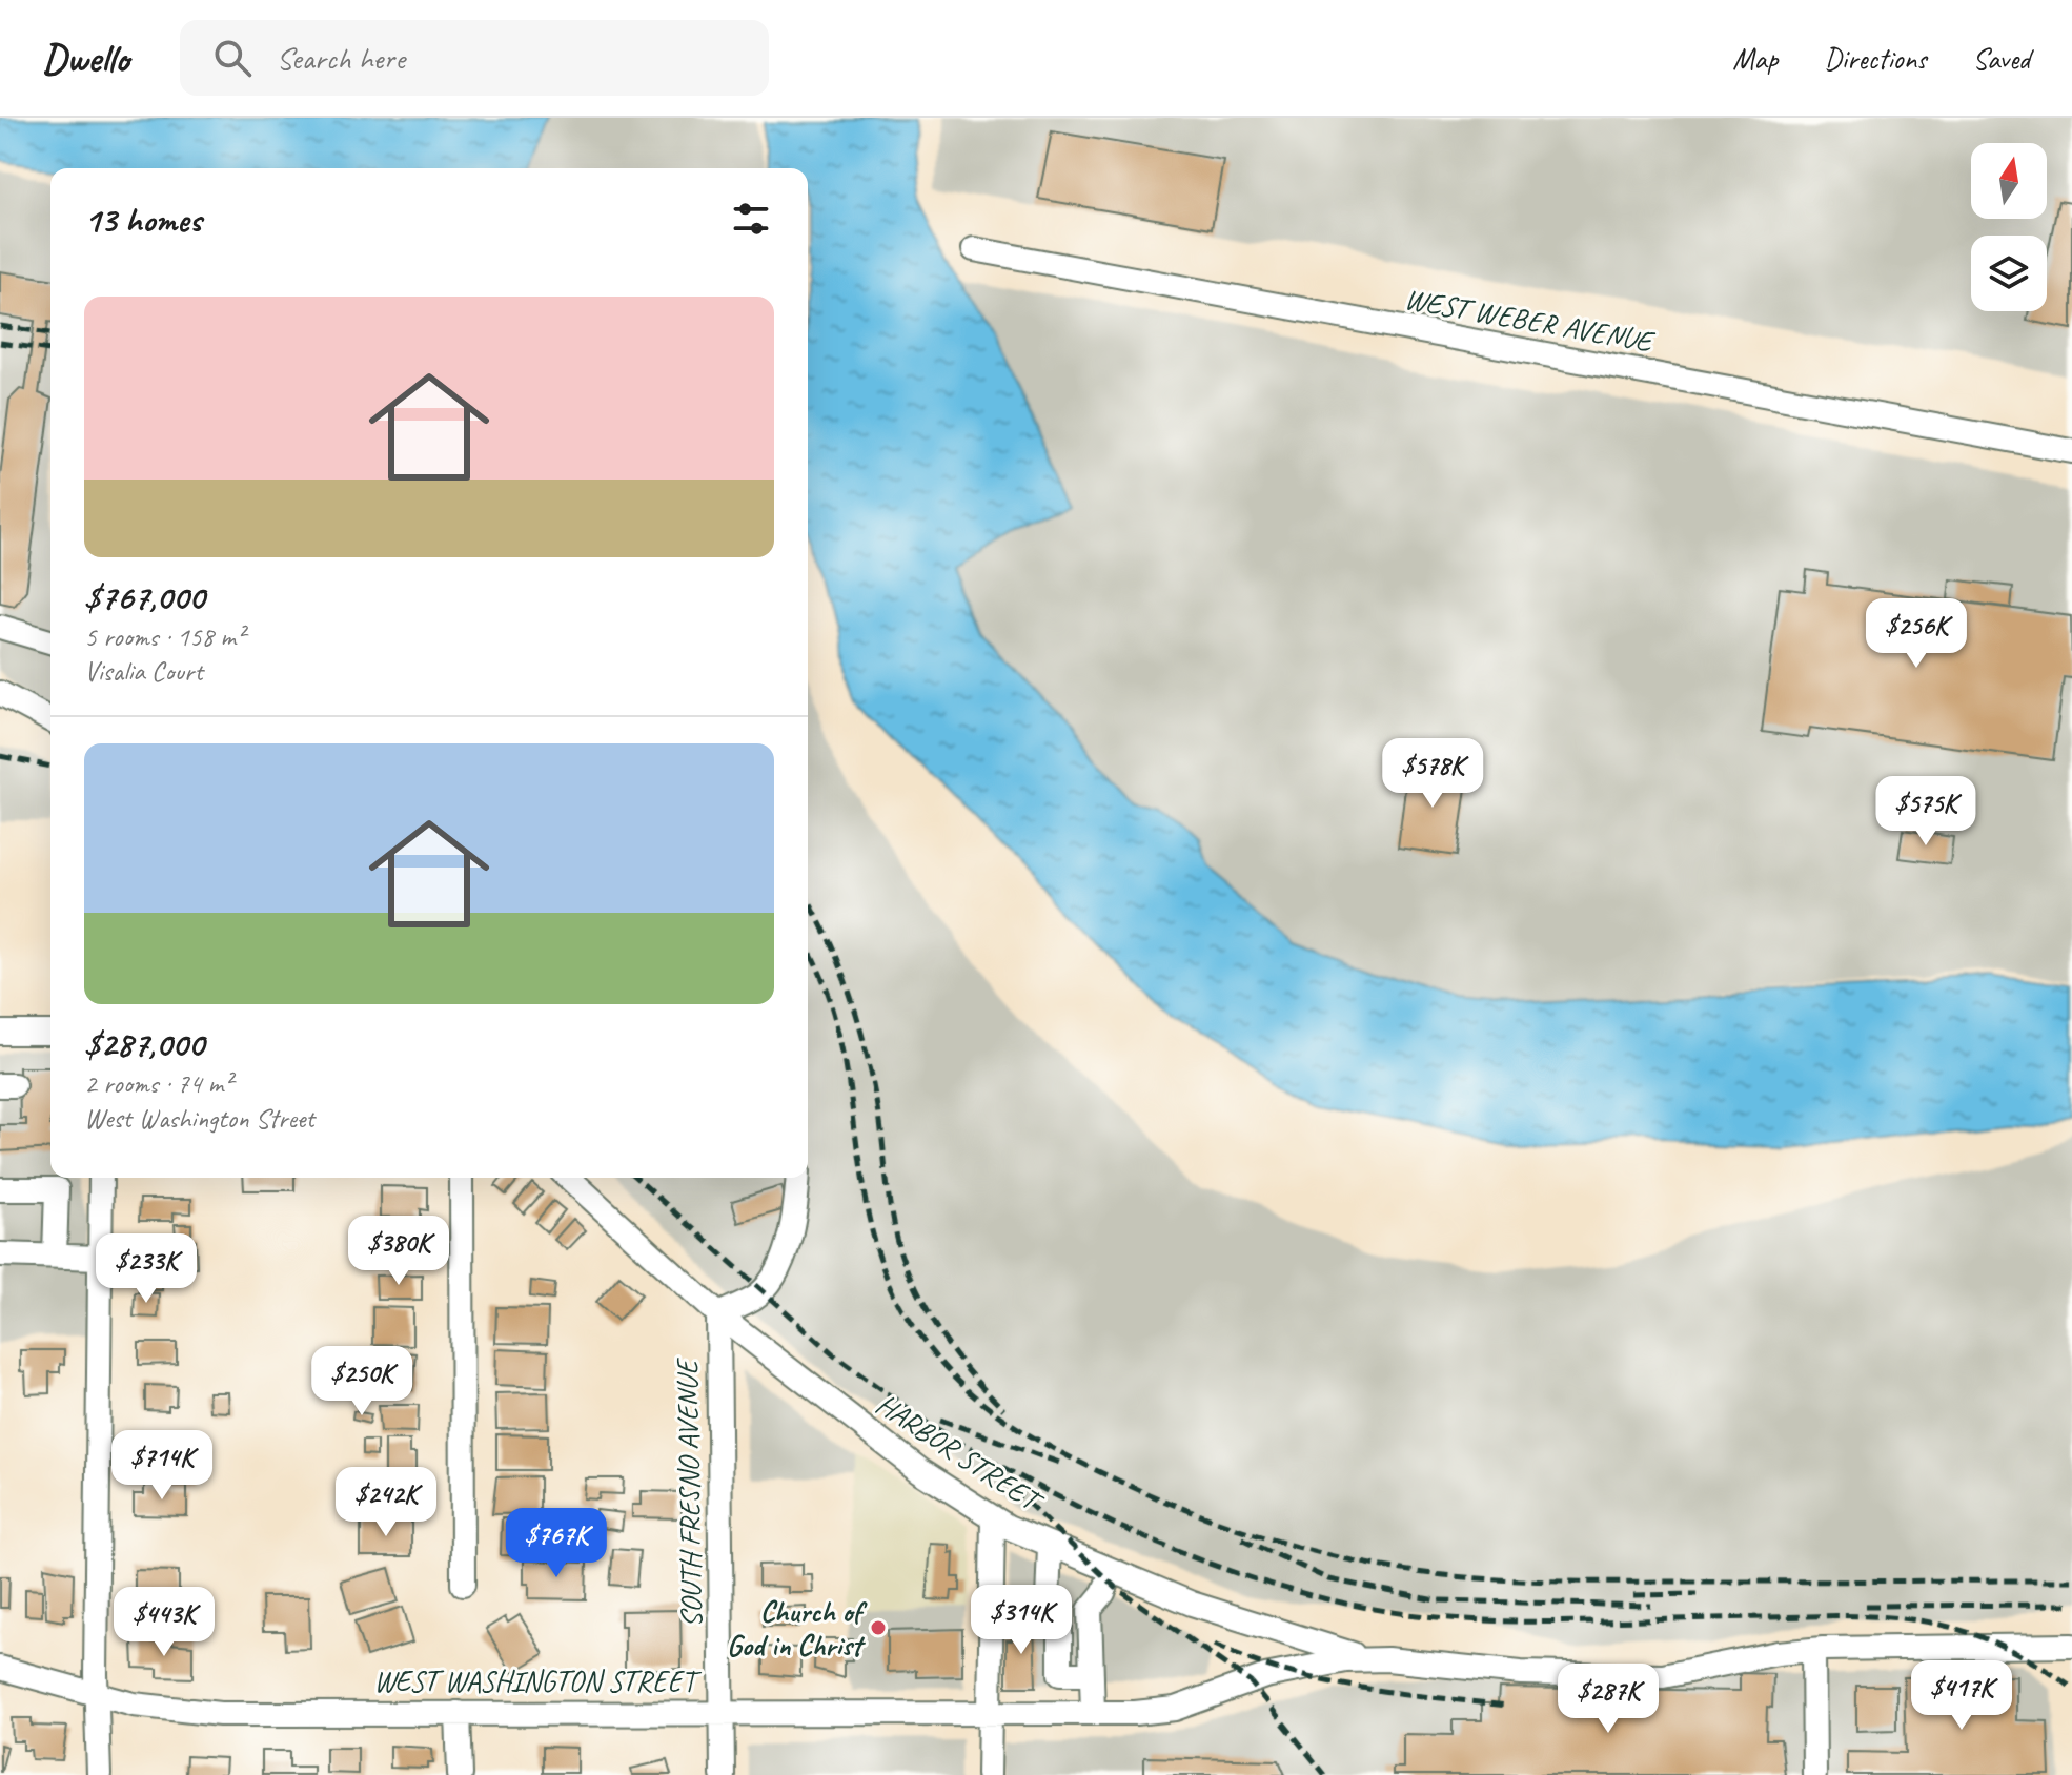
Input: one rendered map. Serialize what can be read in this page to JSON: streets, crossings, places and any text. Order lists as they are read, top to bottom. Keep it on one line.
{"streets":{"street":["WEST WEBER AVENUE","HARBOR STREET","SOUTH FRESNO AVENUE","WEST WASHINGTON STREET"]},"crossings":[["HARBOR STREET","SOUTH FRESNO AVENUE"],["HARBOR STREET","WEST WASHINGTON STREET"],["SOUTH FRESNO AVENUE","WEST WASHINGTON STREET"]],"places":["Church of God in Christ"],"north":"top","page":{"header":"Dwello","search":"Search here","nav":["Map","Directions","Saved"],"heading":"13 homes","list":[{"name":"$767,000","note":"5 rooms · 158 m² · Visalia Court"},{"name":"$287,000","note":"2 rooms · 74 m² · West Washington Street"}],"price":["$256K","$578K","$575K","$380K","$233K","$250K","$714K","$242K","$767K","$314K","$443K","$417K","$287K"]}}
